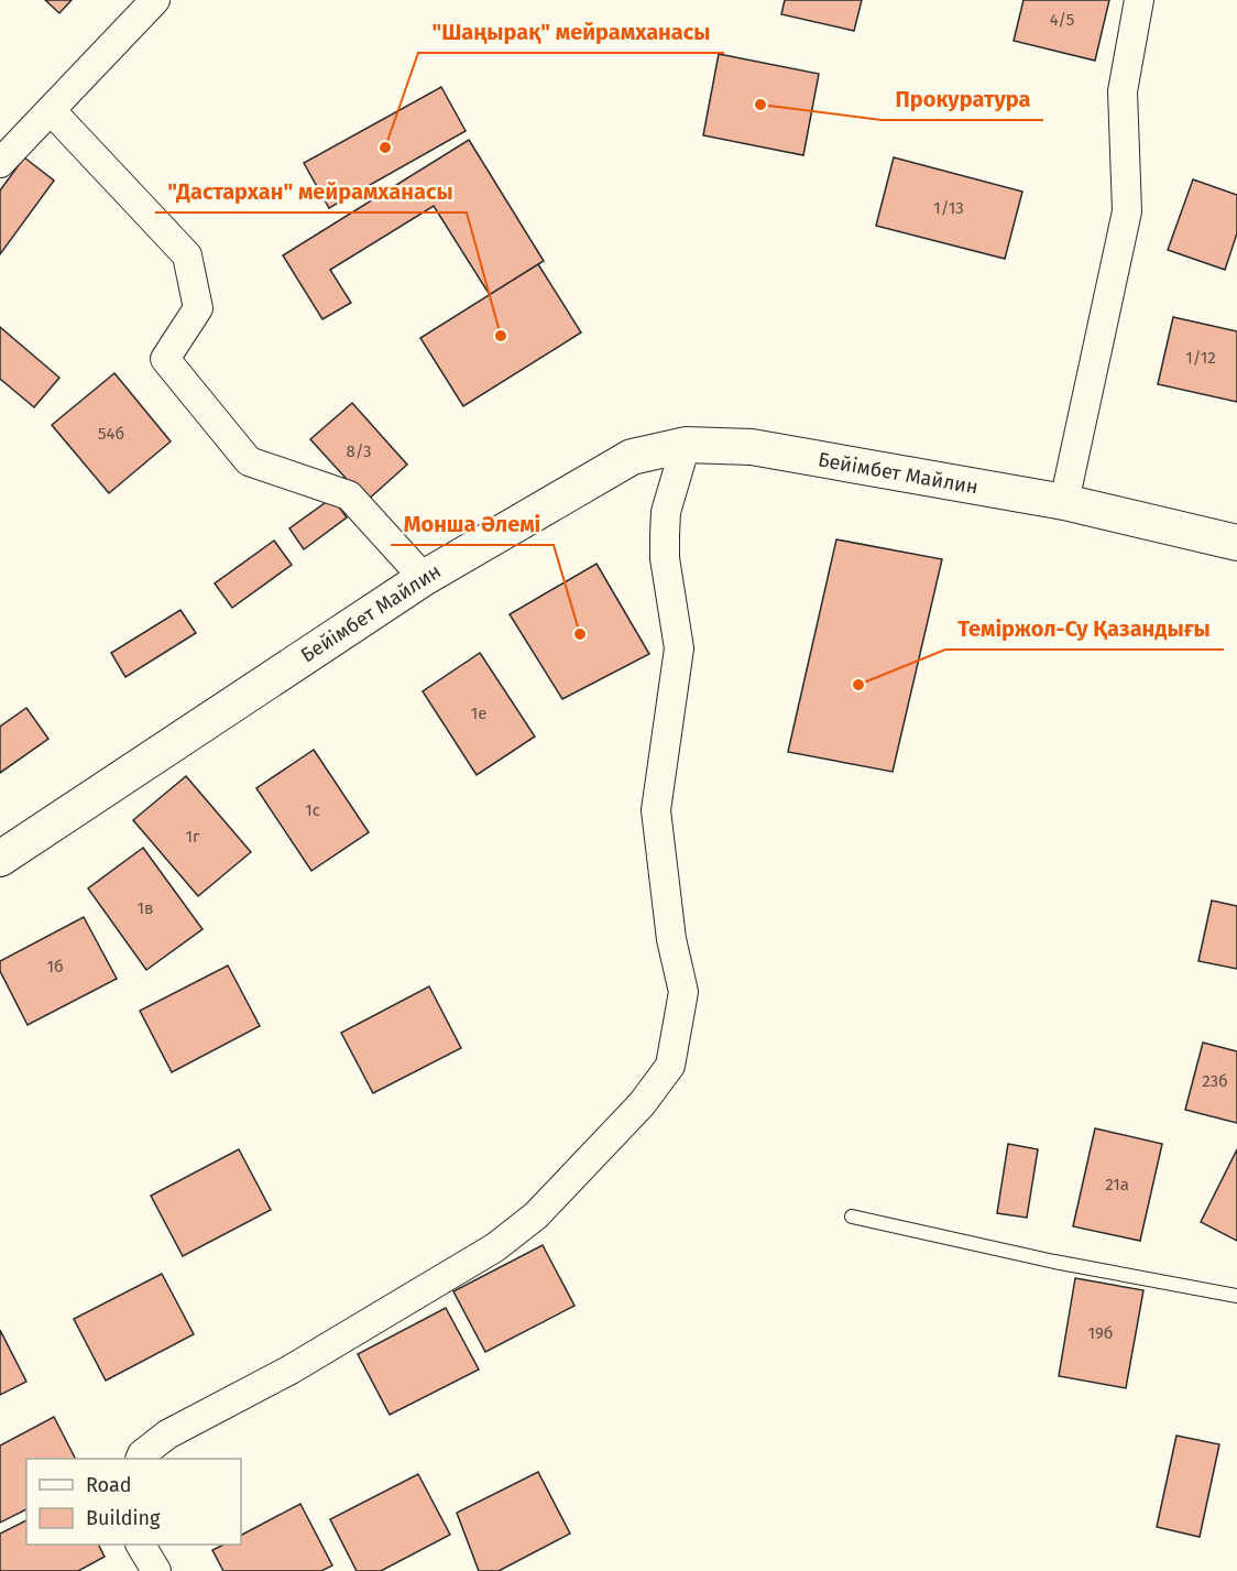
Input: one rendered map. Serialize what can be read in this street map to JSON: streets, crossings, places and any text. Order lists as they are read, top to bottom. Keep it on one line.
{"streets":{"street":["Бейімбет Майлин"]},"places":["Прокуратура","\"Шаңырақ\" мейрамханасы","\"Дастархан\" мейрамханасы","Монша Әлемі","Теміржол-Су Қазандығы"],"house_numbers":["4/5","1/13","1/12","54б","8/3","1е","1с","1г","1в","1б","23б","21а","19б"],"legend":["Road","Building"]}
